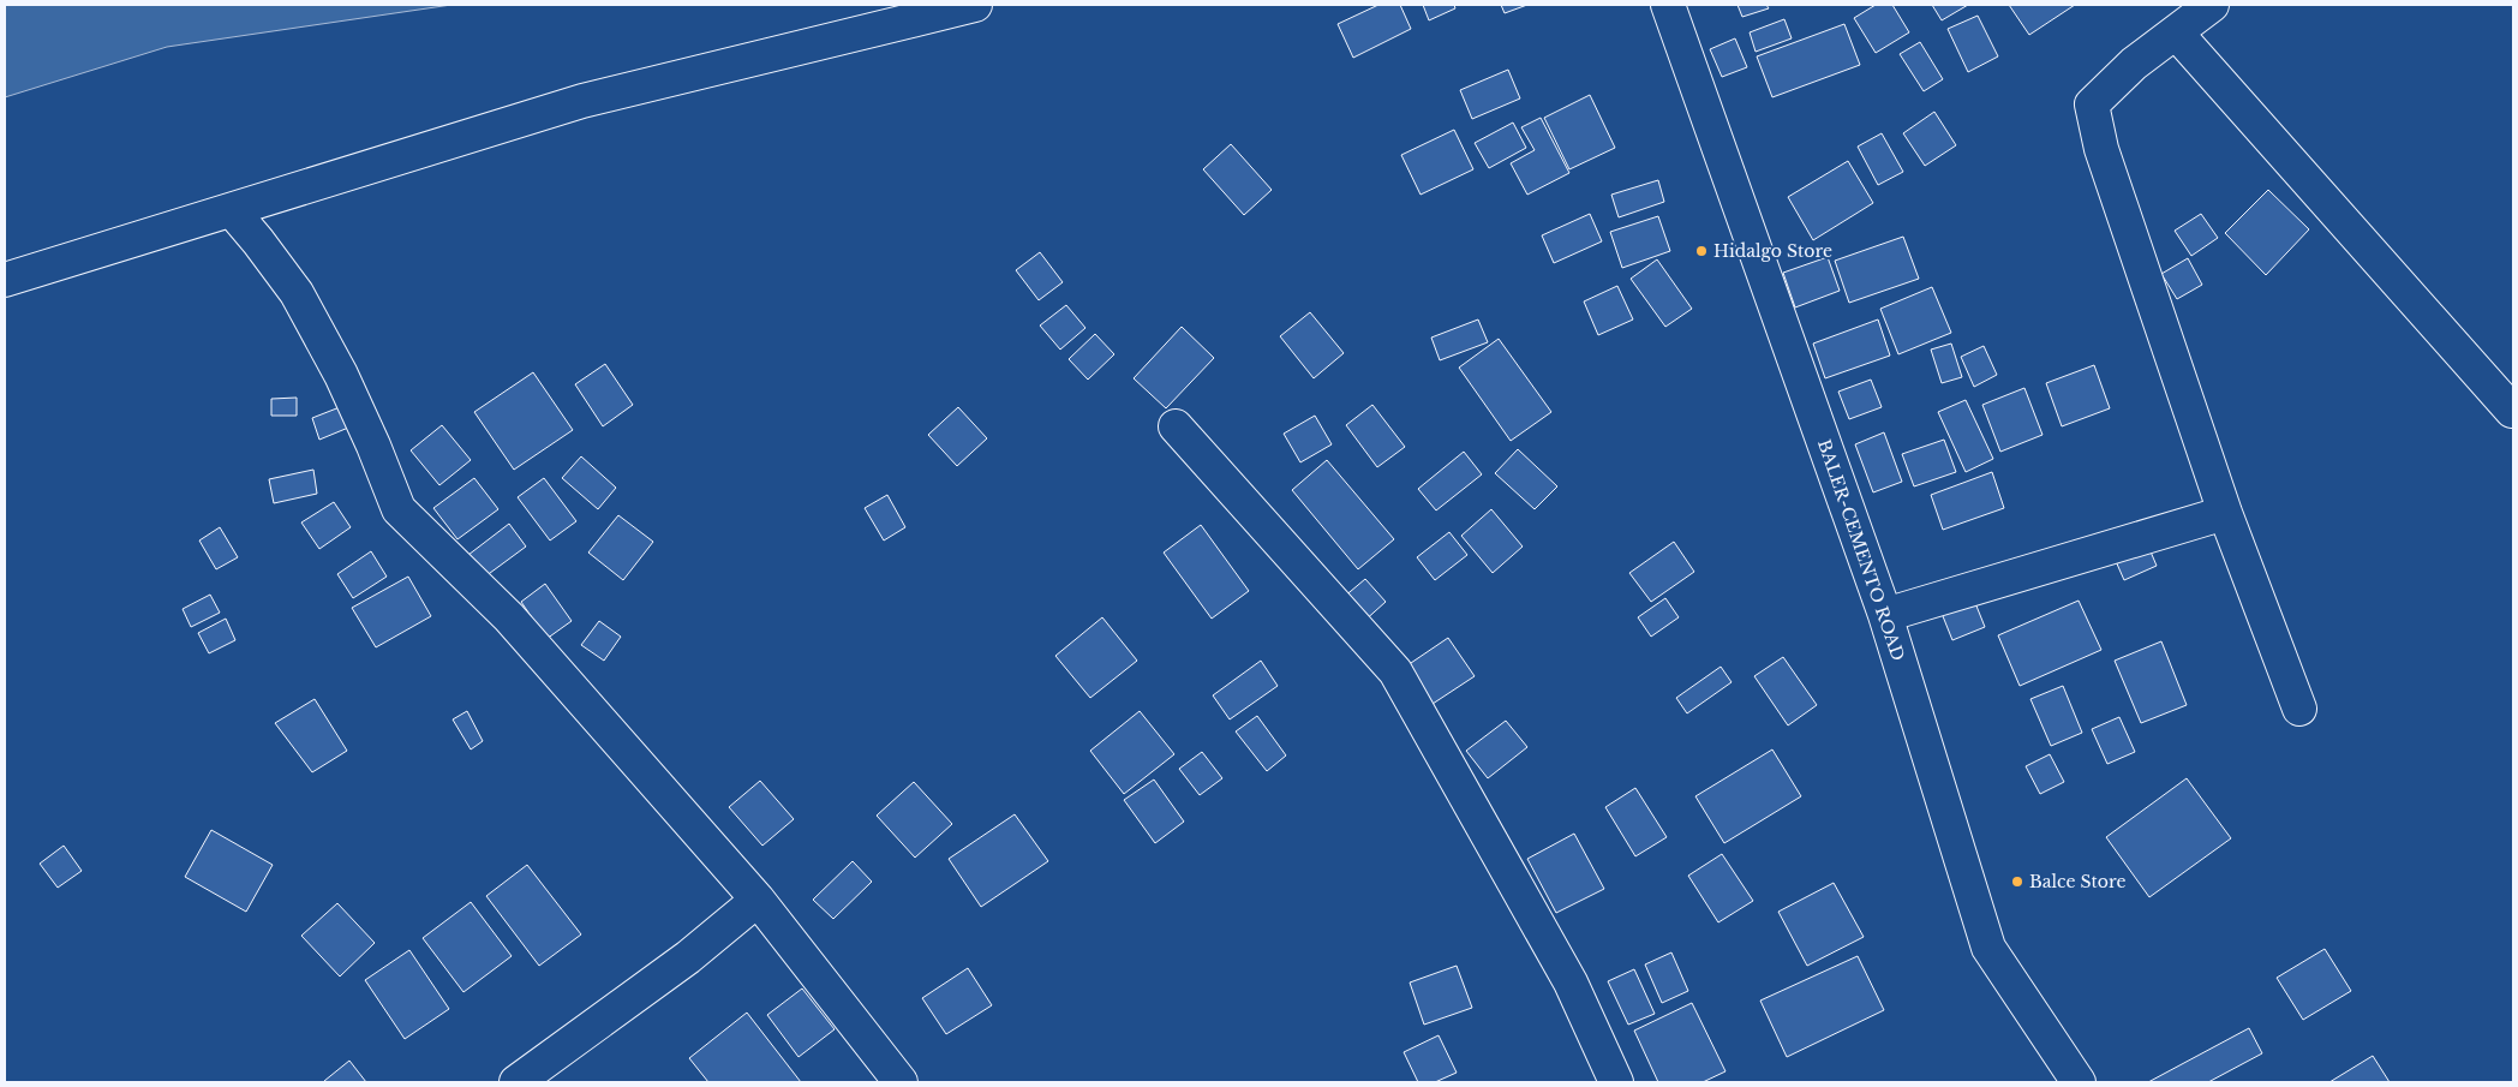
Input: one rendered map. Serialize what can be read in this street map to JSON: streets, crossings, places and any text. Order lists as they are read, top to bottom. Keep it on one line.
{"streets":{"street":["BALER-CEMENTO ROAD"]},"places":["Hidalgo Store","Balce Store"]}
